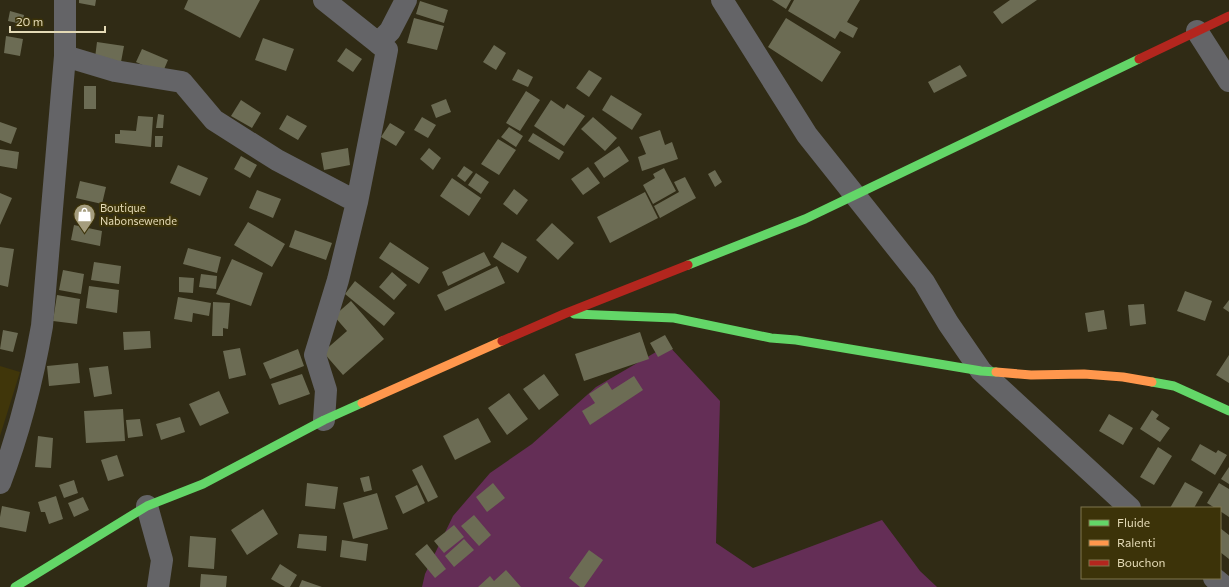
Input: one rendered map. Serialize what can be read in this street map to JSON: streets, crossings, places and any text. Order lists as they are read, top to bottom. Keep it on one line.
{"places":{"shop":["Boutique Nabonsewende"]},"legend":["Fluide","Ralenti","Bouchon"],"scale_bar":"20 m"}
